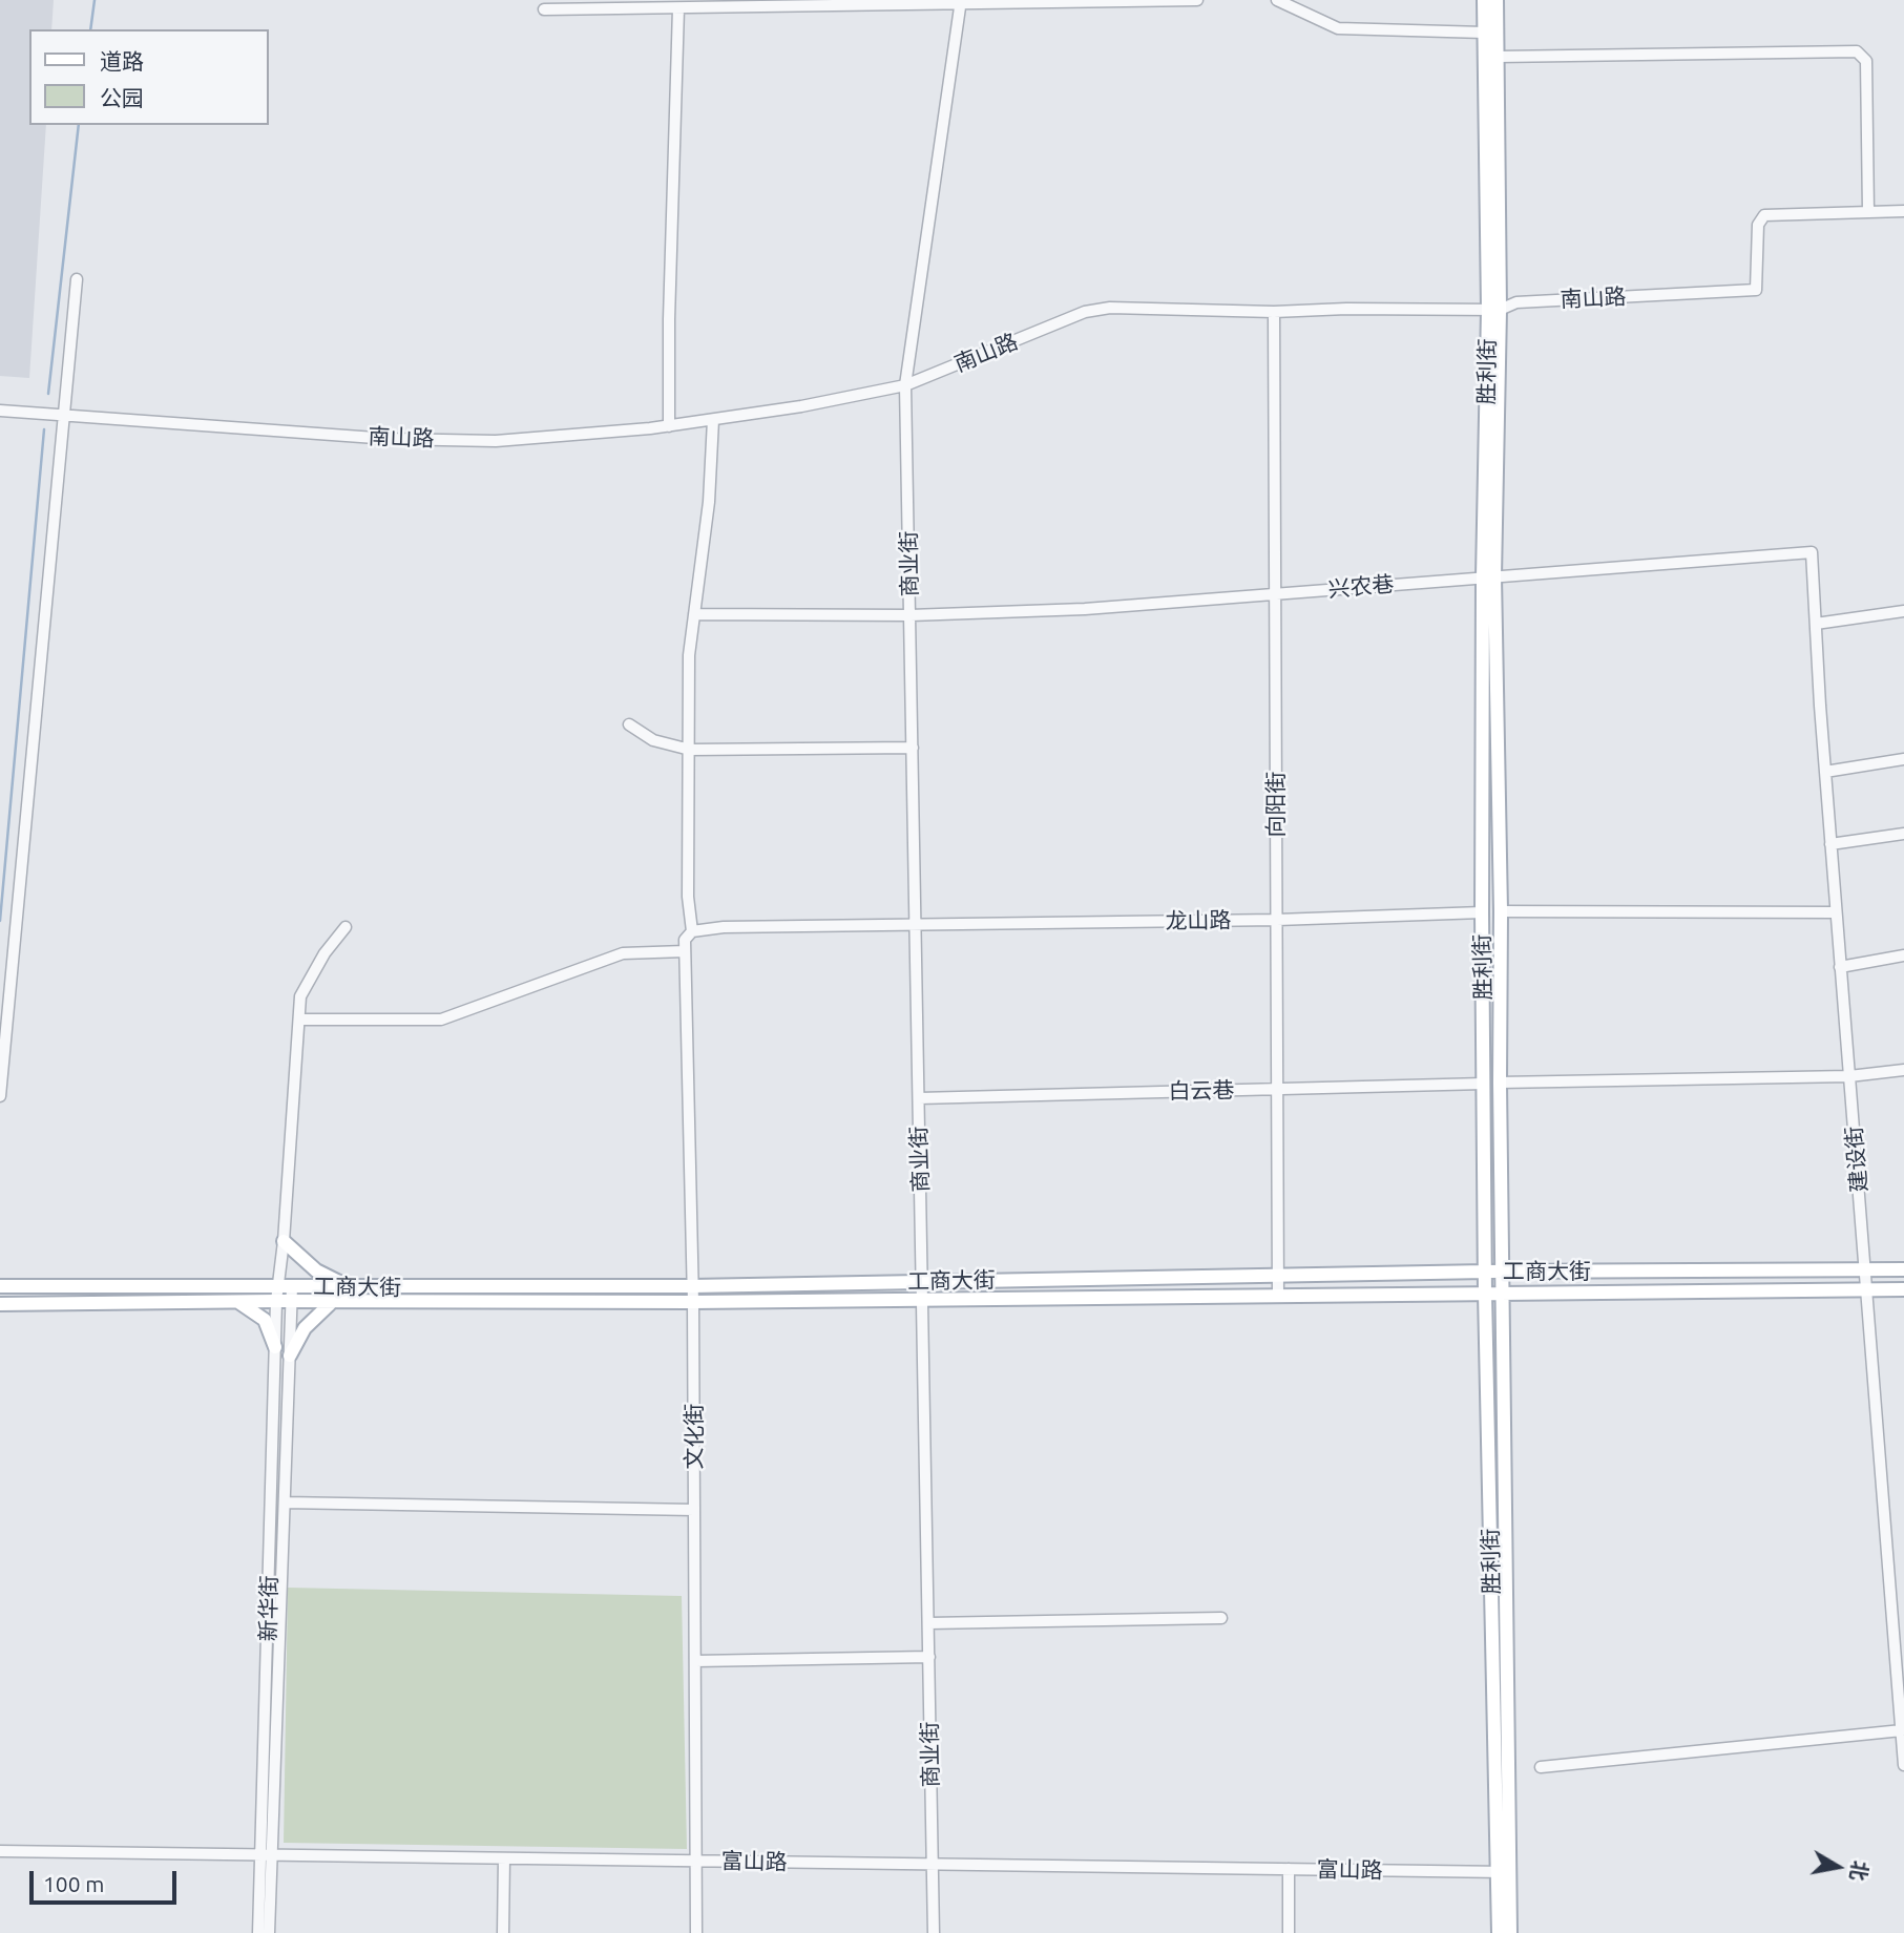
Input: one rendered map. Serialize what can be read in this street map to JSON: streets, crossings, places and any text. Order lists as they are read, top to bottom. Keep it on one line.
{"streets":{"main road":["胜利街","工商大街"],"street":["南山路","商业街","兴农巷","向阳街","龙山路","白云巷","建设街","文化街","新华街","富山路"]},"crossings":[["南山路","胜利街"],["南山路","商业街"],["南山路","向阳街"],["南山路","文化街"],["胜利街","兴农巷"],["胜利街","龙山路"],["胜利街","白云巷"],["胜利街","工商大街"],["胜利街","富山路"],["商业街","兴农巷"],["商业街","龙山路"],["商业街","白云巷"],["商业街","工商大街"],["商业街","富山路"],["兴农巷","向阳街"],["兴农巷","建设街"],["兴农巷","文化街"],["向阳街","龙山路"],["向阳街","白云巷"],["向阳街","工商大街"],["龙山路","文化街"],["龙山路","新华街"],["建设街","工商大街"],["工商大街","文化街"],["工商大街","新华街"],["文化街","富山路"],["新华街","富山路"]],"legend":["道路","公园"],"scale_bar":"100 m","north":"right"}
